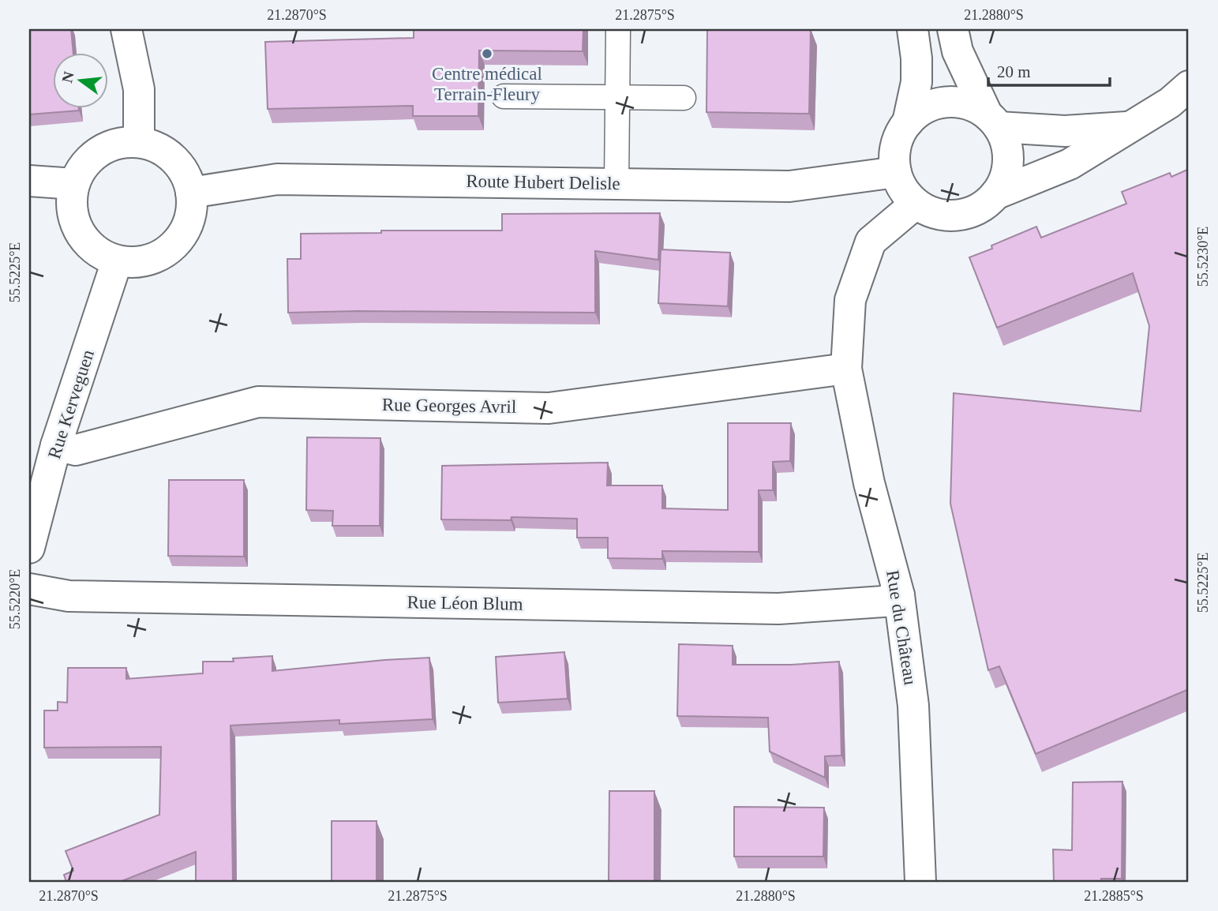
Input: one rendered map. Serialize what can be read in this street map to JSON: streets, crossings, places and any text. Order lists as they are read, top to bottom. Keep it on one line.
{"streets":{"street":["Route Hubert Delisle","Rue Kerveguen","Rue Georges Avril","Rue Léon Blum","Rue du Château"]},"crossings":[["Route Hubert Delisle","Rue Kerveguen"],["Route Hubert Delisle","Rue du Château"],["Rue Kerveguen","Rue Georges Avril"],["Rue Georges Avril","Rue du Château"],["Rue Léon Blum","Rue du Château"]],"places":["Centre médical Terrain-Fleury"],"scale_bar":"20 m","north":"left","coordinates":["21.2870°S","21.2875°S","21.2880°S","55.5230°E","55.5225°E","55.5220°E","21.2885°S"]}
